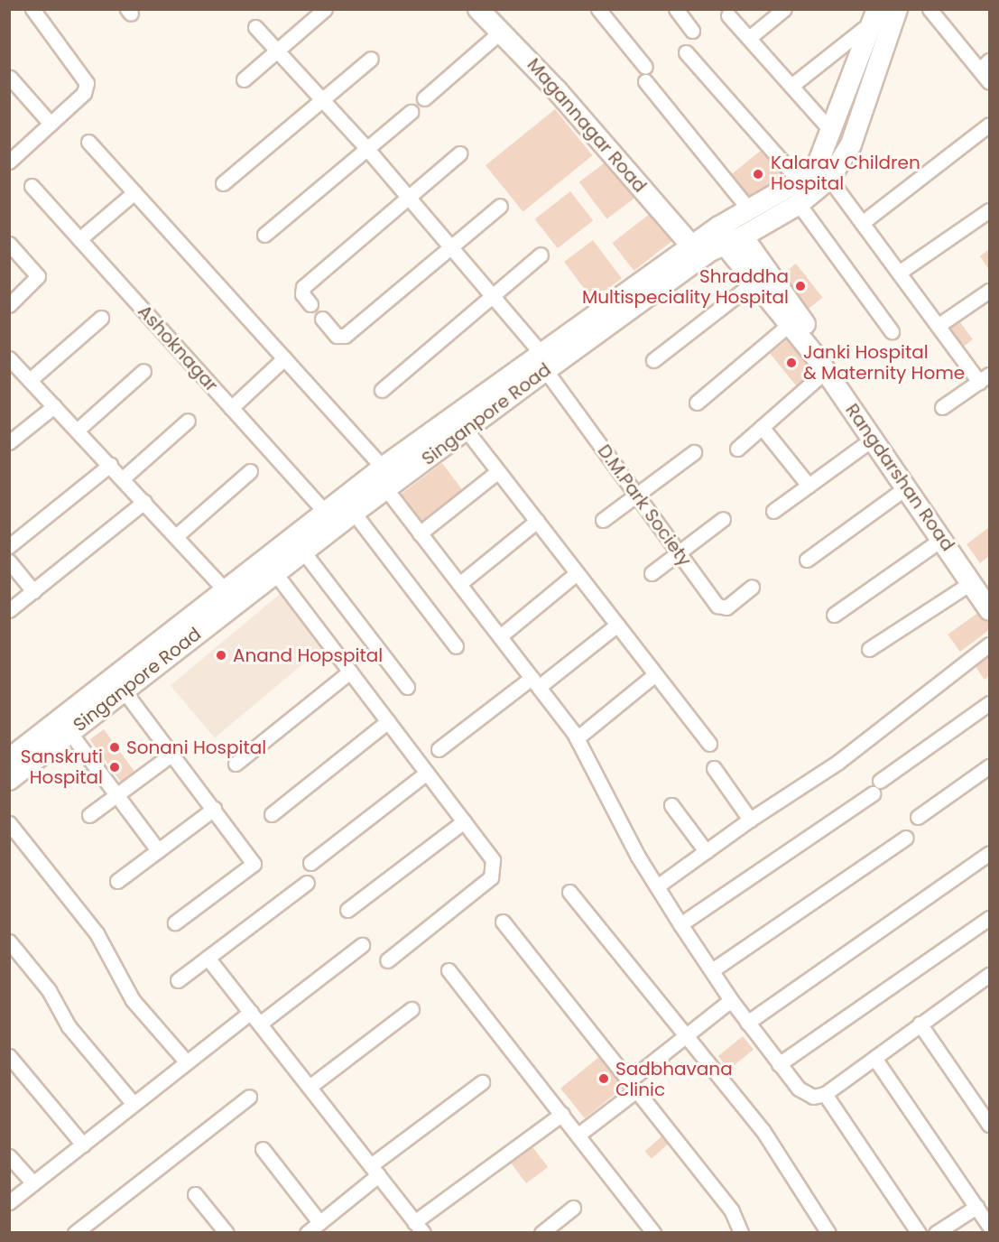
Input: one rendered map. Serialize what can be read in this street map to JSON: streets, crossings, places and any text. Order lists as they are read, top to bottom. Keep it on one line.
{"streets":{"main road":["Magannagar Road","Singanpore Road","Rangdarshan Road"],"street":["Ashoknagar","D.M.Park Society"]},"crossings":[["Magannagar Road","Singanpore Road"],["Ashoknagar","Singanpore Road"],["Singanpore Road","Rangdarshan Road"],["Singanpore Road","D.M.Park Society"]],"places":["Kalarav Children Hospital","Shraddha Multispeciality Hospital","Janki Hospital & Maternity Home","Anand Hopspital","Sonani Hospital","Sanskruti Hospital","Sadbhavana Clinic"]}
